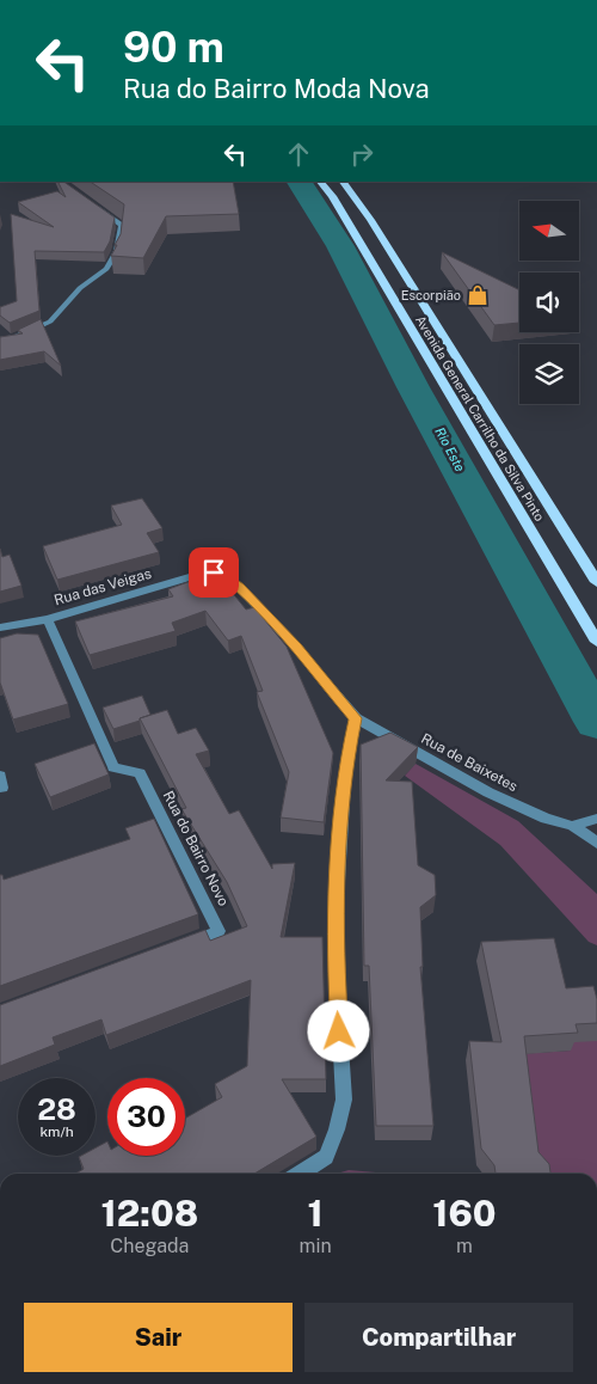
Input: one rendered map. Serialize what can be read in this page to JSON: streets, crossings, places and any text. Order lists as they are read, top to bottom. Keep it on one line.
{"streets":{"main road":["Avenida General Carrilho da Silva Pinto"],"street":["Rua das Veigas","Rua de Baixetes","Rua do Bairro Novo"]},"crossings":[["Rua das Veigas","Rua de Baixetes"],["Rua das Veigas","Rua do Bairro Novo"]],"water":["Rio Este"],"places":{"shop":["Escorpião"]},"north":"left","page":{"turn":["90 m","Rua do Bairro Moda Nova"],"speed":"28 km/h","limit":"30","eta":["12:08","Chegada","1","min","160","m"],"buttons":["Sair","Compartilhar"]}}
